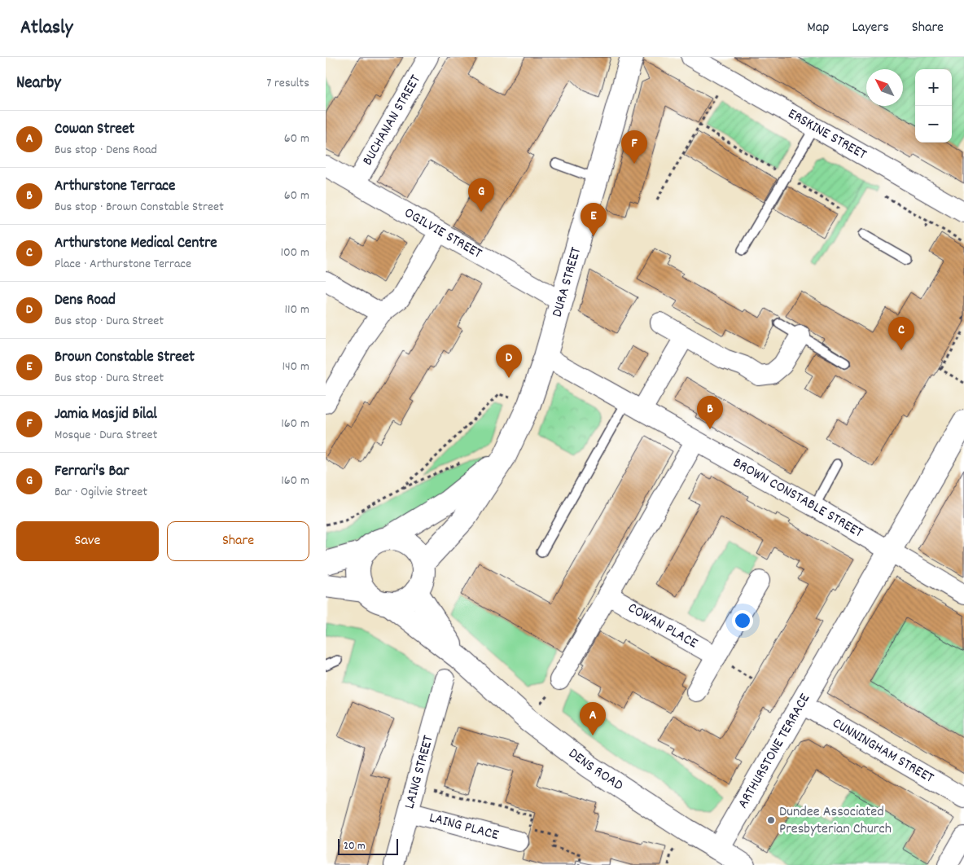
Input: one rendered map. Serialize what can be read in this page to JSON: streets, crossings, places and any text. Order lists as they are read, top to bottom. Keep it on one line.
{"streets":{"main road":["DURA STREET","ARTHURSTONE TERRACE","DENS ROAD"],"street":["BUCHANAN STREET","ERSKINE STREET","OGILVIE STREET","BROWN CONSTABLE STREET","COWAN PLACE","CUNNINGHAM STREET","LAING STREET","LAING PLACE"]},"crossings":[["BUCHANAN STREET","OGILVIE STREET"],["OGILVIE STREET","DURA STREET"],["DURA STREET","BROWN CONSTABLE STREET"],["DURA STREET","DENS ROAD"],["BROWN CONSTABLE STREET","ARTHURSTONE TERRACE"],["CUNNINGHAM STREET","ARTHURSTONE TERRACE"],["ARTHURSTONE TERRACE","DENS ROAD"],["LAING STREET","LAING PLACE"]],"places":["Dundee Associated Presbyterian Church"],"scale_bar":"20 m","north":"top left","page":{"header":"Atlasly","nav":["Map","Layers","Share"],"heading":["Nearby","7 results"],"map_buttons":["+","−"],"list":[{"mark":"A","name":"Cowan Street","note":"Bus stop · Dens Road","value":"60 m"},{"mark":"B","name":"Arthurstone Terrace","note":"Bus stop · Brown Constable Street","value":"60 m"},{"mark":"C","name":"Arthurstone Medical Centre","note":"Place · Arthurstone Terrace","value":"100 m"},{"mark":"D","name":"Dens Road","note":"Bus stop · Dura Street","value":"110 m"},{"mark":"E","name":"Brown Constable Street","note":"Bus stop · Dura Street","value":"140 m"},{"mark":"F","name":"Jamia Masjid Bilal","note":"Mosque · Dura Street","value":"160 m"},{"mark":"G","name":"Ferrari's Bar","note":"Bar · Ogilvie Street","value":"160 m"}],"pins":["F","G","E","C","D","B","A"],"buttons":["Save","Share"],"scale":"20 m"}}
